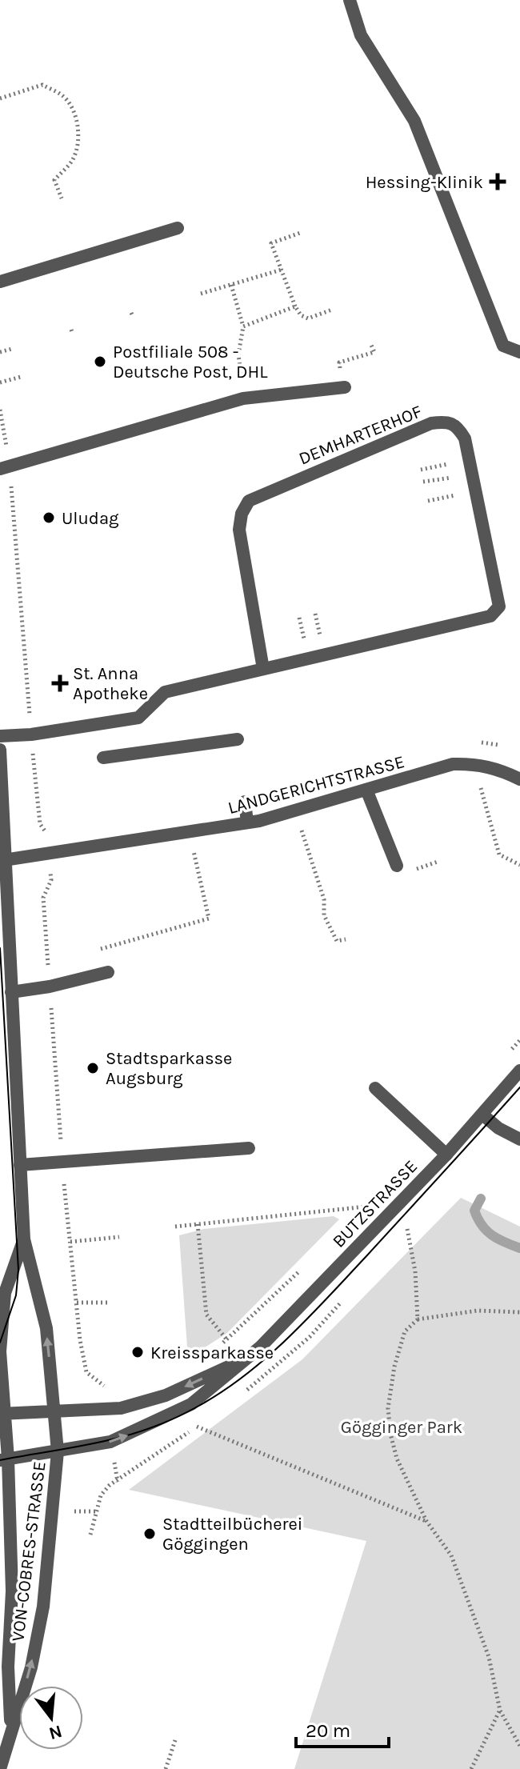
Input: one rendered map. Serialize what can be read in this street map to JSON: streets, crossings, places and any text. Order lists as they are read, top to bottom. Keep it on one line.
{"streets":{"street":["DEMHARTERHOF","LANDGERICHTSTRASSE","BUTZSTRASSE","VON-COBRES-STRASSE"]},"crossings":[["BUTZSTRASSE","VON-COBRES-STRASSE"]],"parks":["Gögginger Park"],"places":{"health":["Hessing-Klinik","St. Anna Apotheke"],"other":["Postfiliale 508 - Deutsche Post, DHL","Uludag","Stadtsparkasse Augsburg","Kreissparkasse","Stadtteilbücherei Göggingen"]},"scale_bar":"20 m","north":"bottom"}
